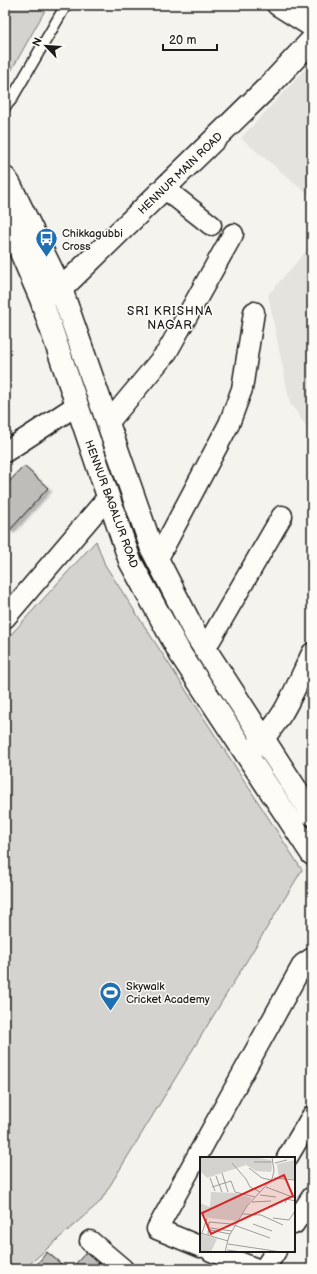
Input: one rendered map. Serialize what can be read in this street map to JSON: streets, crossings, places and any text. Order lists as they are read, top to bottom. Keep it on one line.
{"streets":{"main road":["HENNUR MAIN ROAD","HENNUR BAGALUR ROAD"]},"crossings":[["HENNUR MAIN ROAD","HENNUR BAGALUR ROAD"]],"districts":["SRI KRISHNA NAGAR"],"places":{"bus stop":["Chikkagubbi Cross"],"sports":["Skywalk Cricket Academy"]},"scale_bar":"20 m","north":"top left"}
